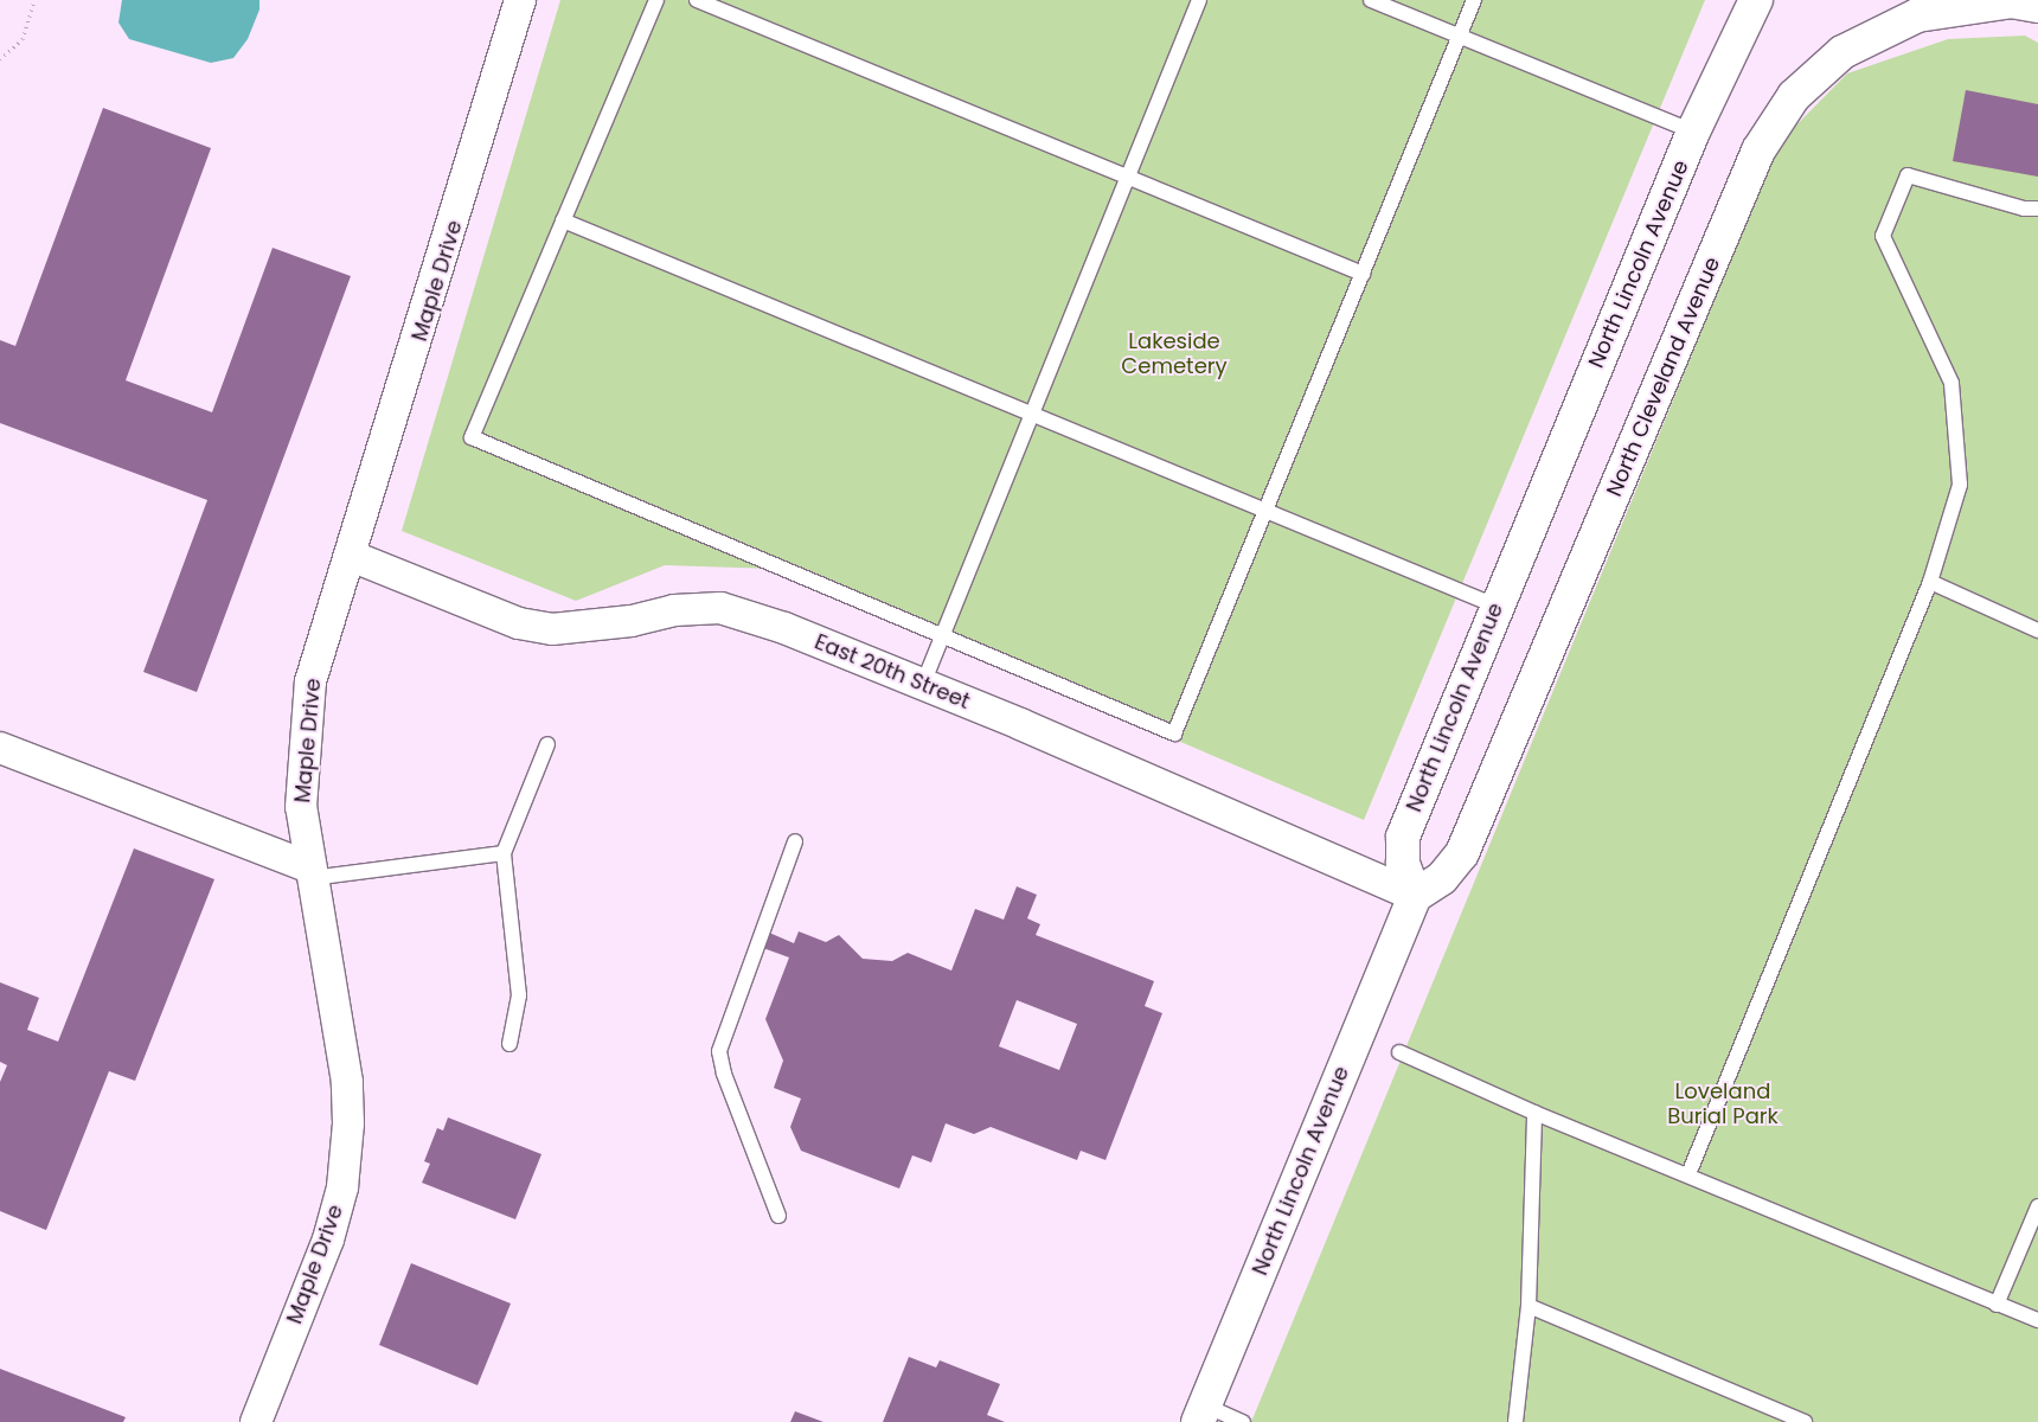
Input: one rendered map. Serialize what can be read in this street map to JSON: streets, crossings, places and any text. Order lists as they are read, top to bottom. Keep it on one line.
{"streets":{"highway":["North Lincoln Avenue","North Cleveland Avenue"],"street":["Maple Drive","East 20th Street"]},"crossings":[["North Lincoln Avenue","North Cleveland Avenue"],["North Lincoln Avenue","East 20th Street"],["Maple Drive","East 20th Street"],["North Cleveland Avenue","East 20th Street"]],"parks":["Lakeside Cemetery","Loveland Burial Park"]}
